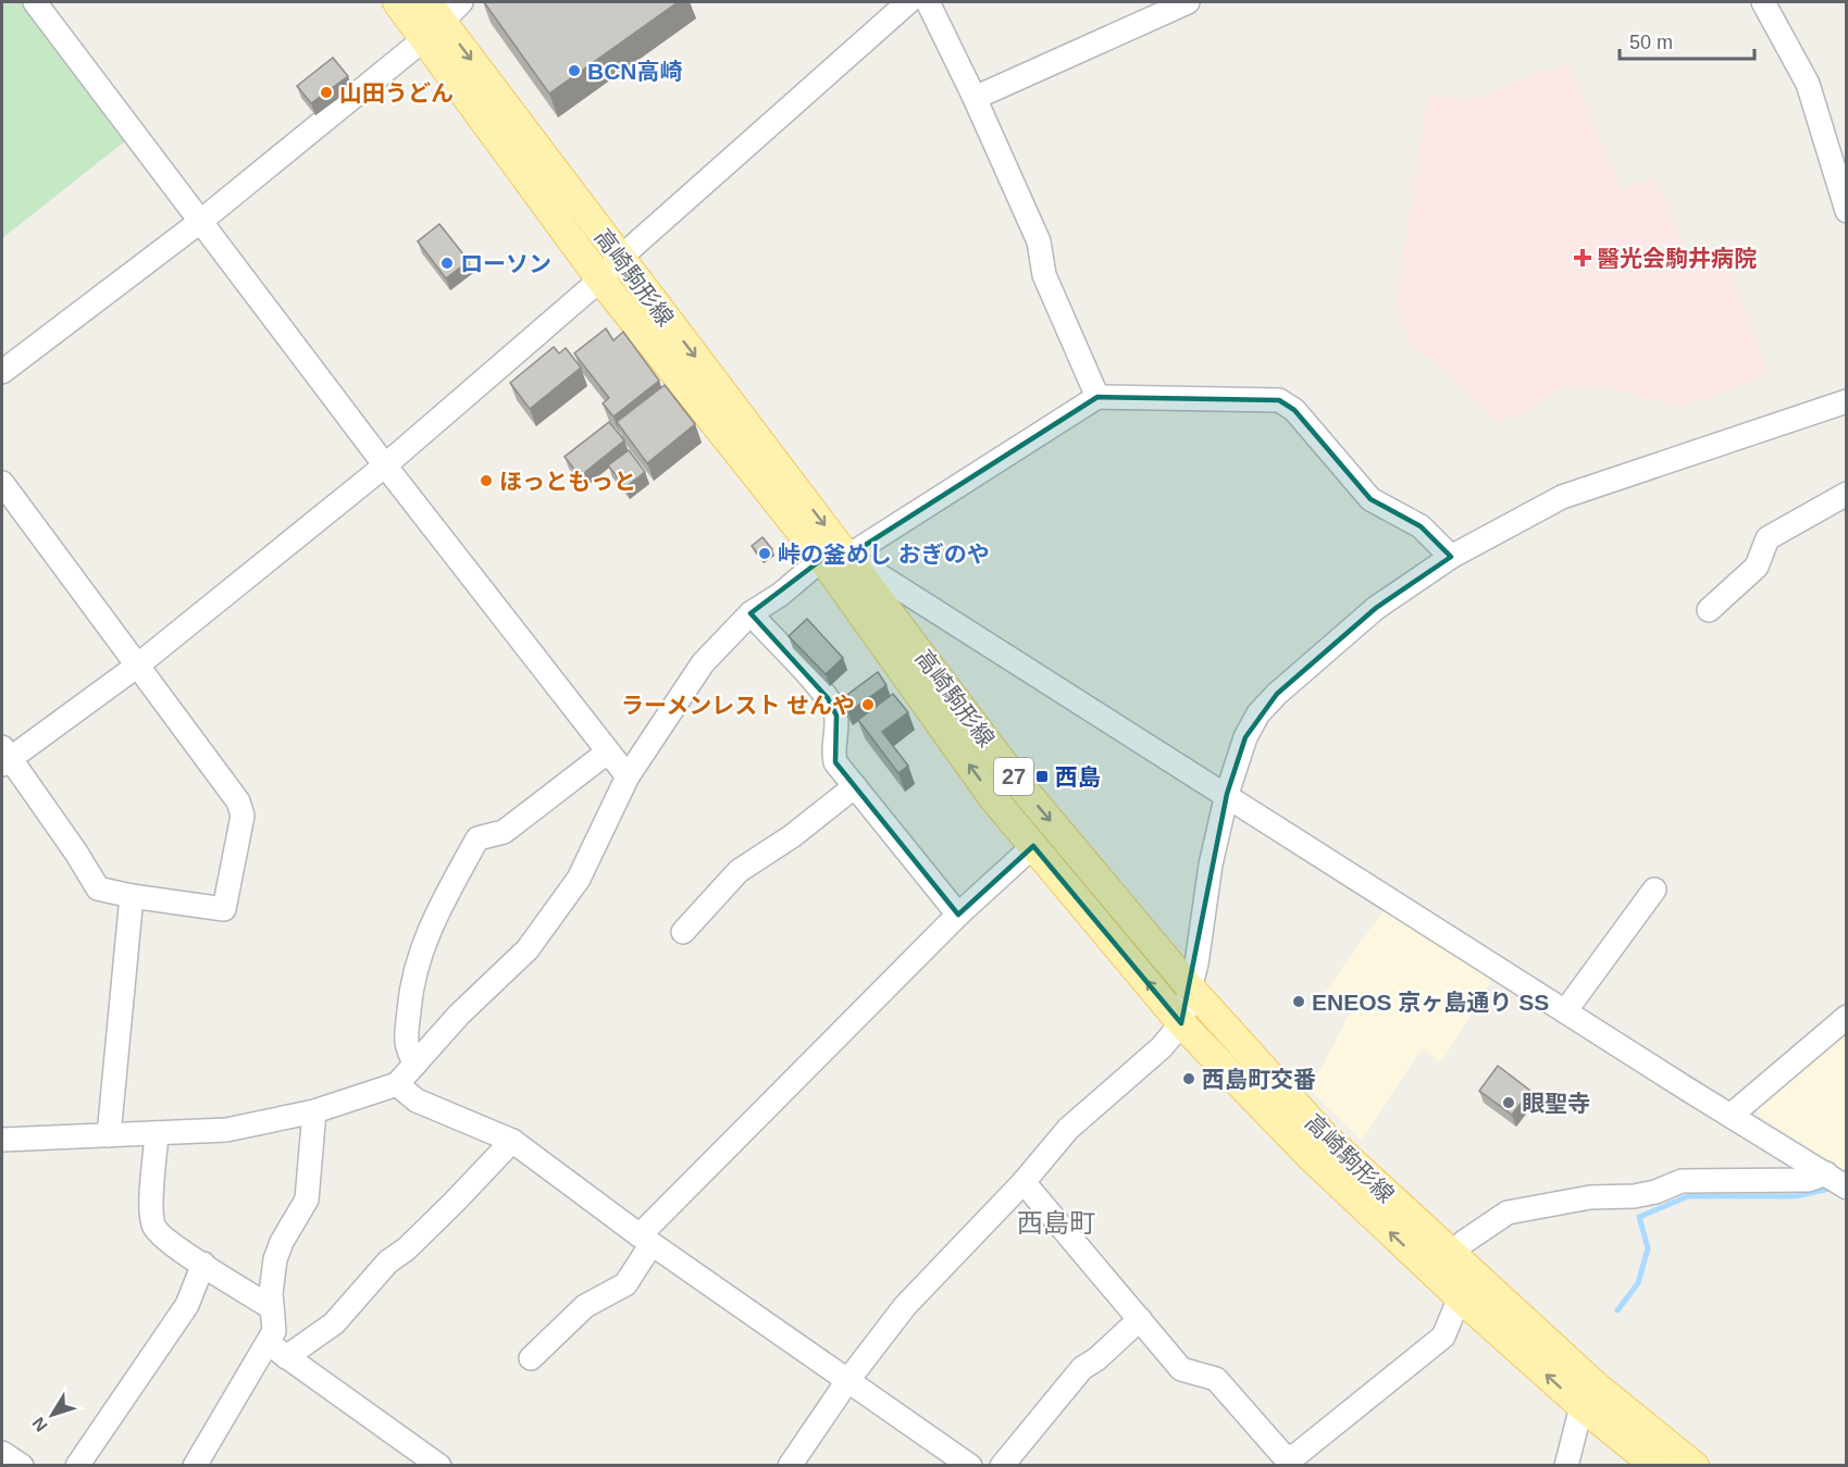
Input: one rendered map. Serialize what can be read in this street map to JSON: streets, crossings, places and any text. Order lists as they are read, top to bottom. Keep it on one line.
{"streets":{"main road":["高崎駒形線","27"]},"districts":["西島町"],"places":{"other":["BCN高崎","山田うどん","ローソン","ほっともっと","峠の釜めし おぎのや","ラーメンレスト せんや","ENEOS 京ヶ島通り SS","西島町交番","眼聖寺"],"health":["醫光会駒井病院"],"transit":["西島"]},"scale_bar":"50 m","north":"bottom left"}
